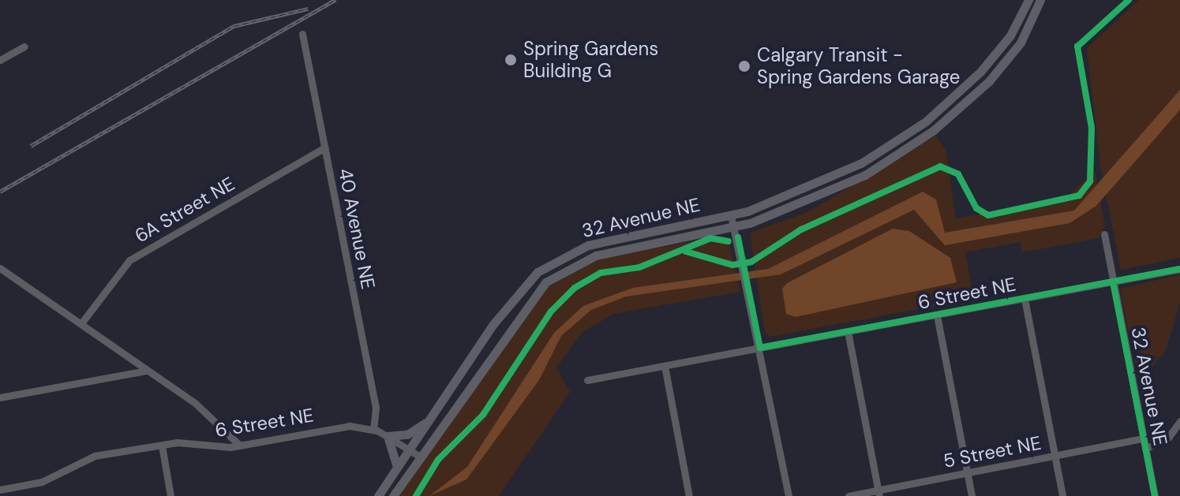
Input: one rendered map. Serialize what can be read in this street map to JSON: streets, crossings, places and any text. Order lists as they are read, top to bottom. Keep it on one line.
{"streets":{"main road":["32 Avenue NE"],"street":["6A Street NE","40 Avenue NE","6 Street NE","5 Street NE"]},"crossings":[["6A Street NE","40 Avenue NE"],["32 Avenue NE","6 Street NE"],["32 Avenue NE","5 Street NE"],["40 Avenue NE","6 Street NE"]],"places":["Spring Gardens Building G","Calgary Transit - Spring Gardens Garage"]}
